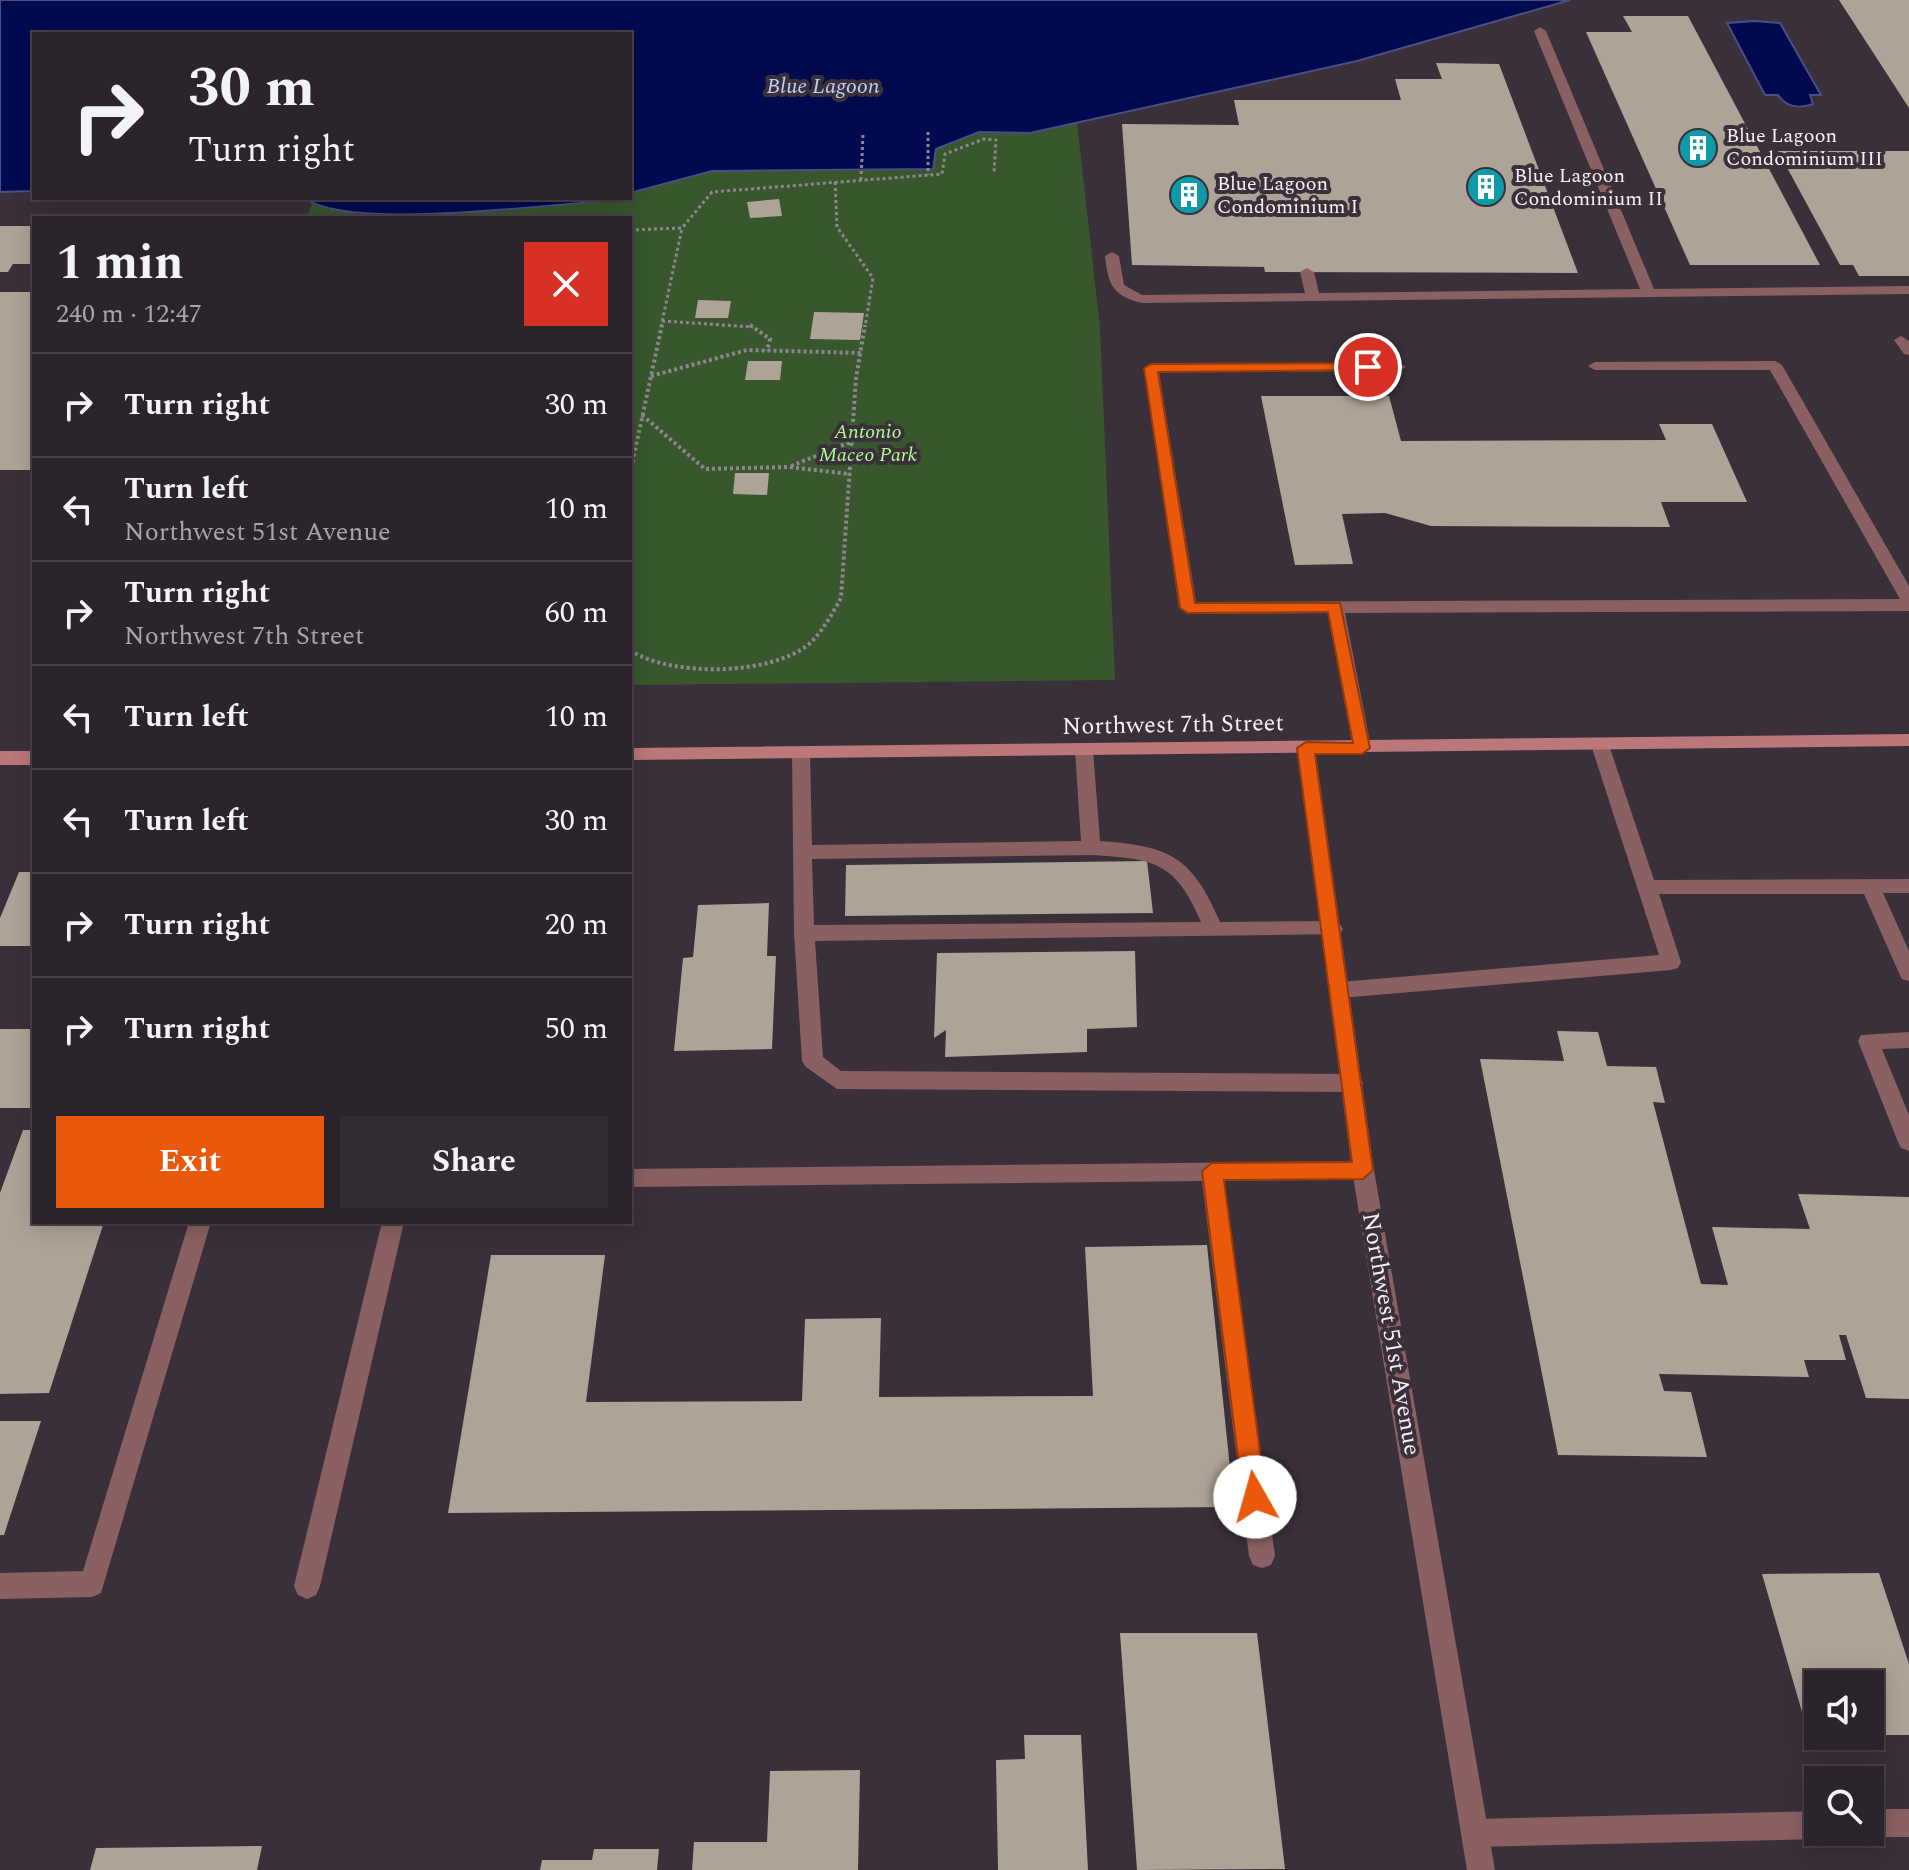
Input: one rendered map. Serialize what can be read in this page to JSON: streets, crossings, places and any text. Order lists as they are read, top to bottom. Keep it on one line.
{"streets":{"main road":["Northwest 7th Street"],"street":["Northwest 51st Avenue"]},"crossings":[["Northwest 7th Street","Northwest 51st Avenue"]],"water":["Blue Lagoon"],"parks":["Antonio Maceo Park"],"places":{"building":["Blue Lagoon Condominium III","Blue Lagoon Condominium II","Blue Lagoon Condominium I"]},"page":{"turn":["30 m","Turn right"],"heading":["1 min","240 m · 12:47"],"list":[{"name":"Turn right","value":"30 m"},{"name":"Turn left","note":"Northwest 51st Avenue","value":"10 m"},{"name":"Turn right","note":"Northwest 7th Street","value":"60 m"},{"name":"Turn left","value":"10 m"},{"name":"Turn left","value":"30 m"},{"name":"Turn right","value":"20 m"},{"name":"Turn right","value":"50 m"}],"buttons":["Exit","Share"]}}
